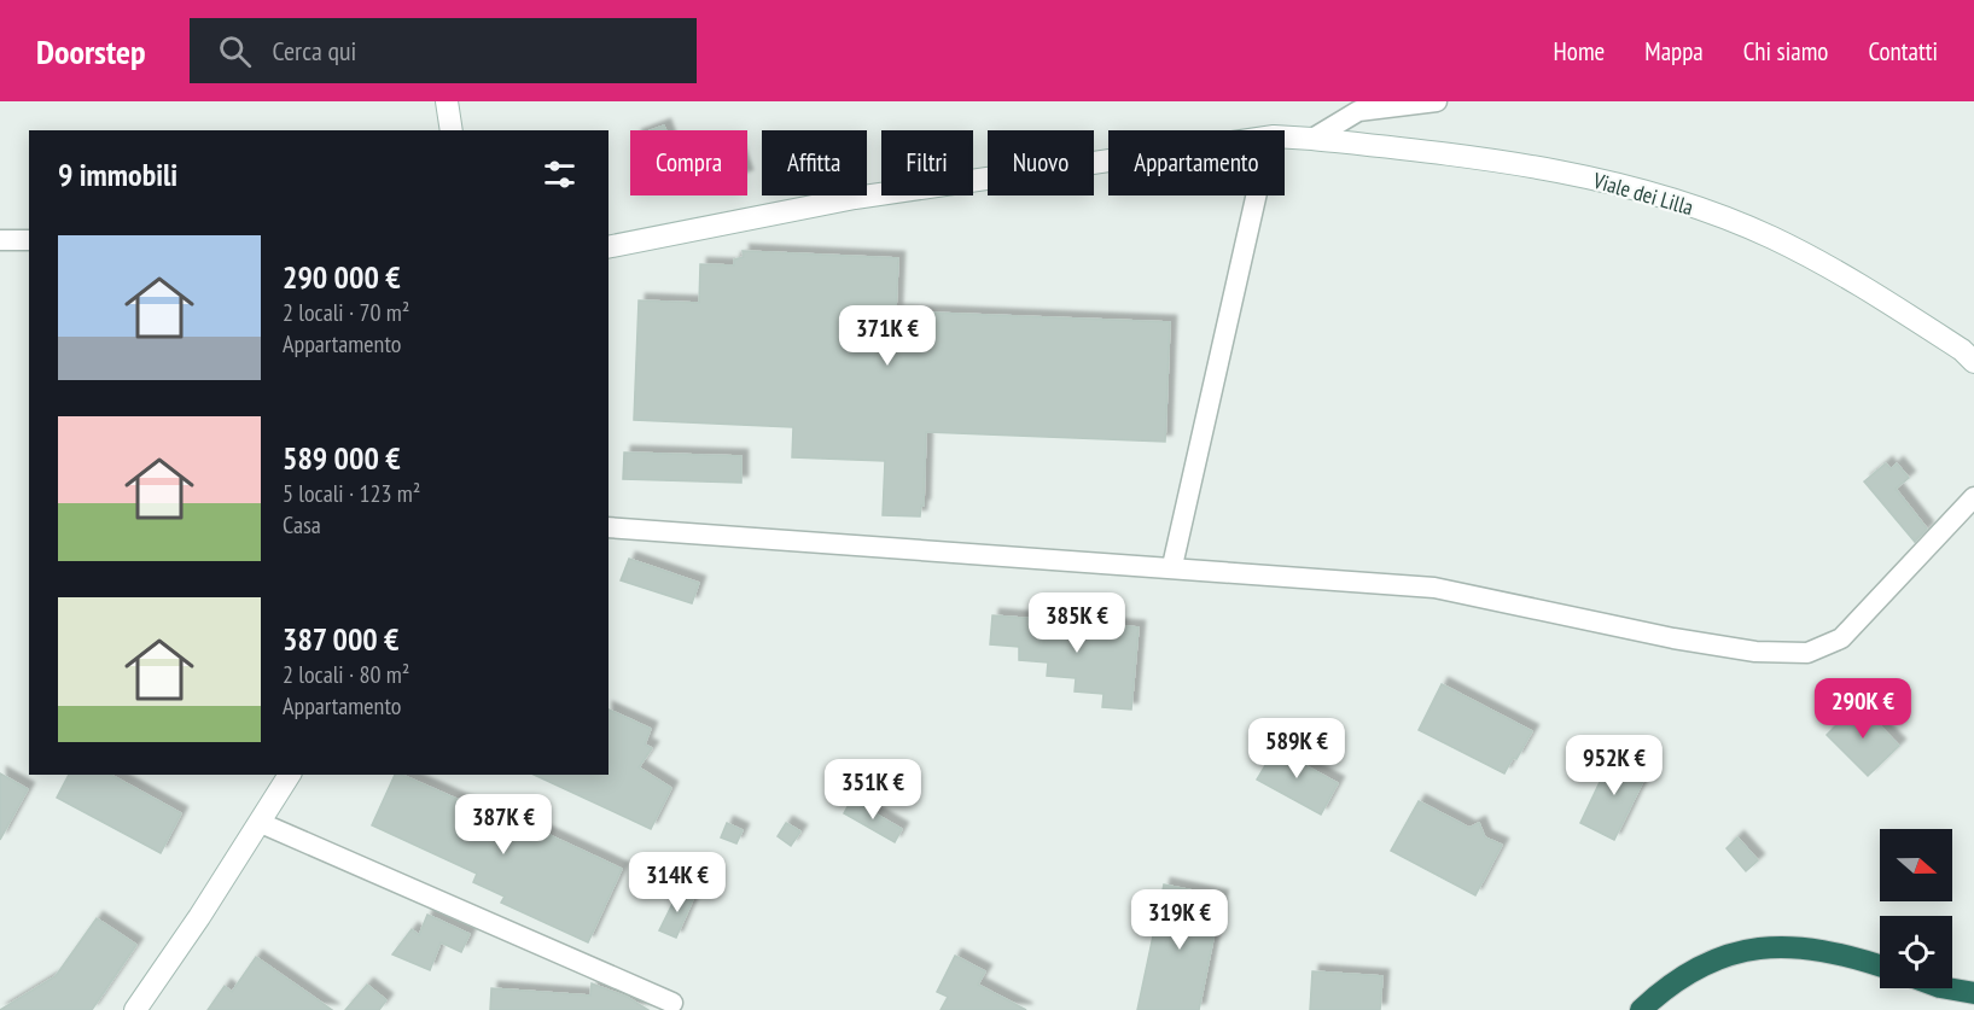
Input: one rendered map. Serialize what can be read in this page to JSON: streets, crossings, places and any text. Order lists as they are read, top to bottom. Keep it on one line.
{"streets":{"street":["Viale dei Lilla"]},"north":"right","page":{"header":"Doorstep","search":"Cerca qui","nav":["Home","Mappa","Chi siamo","Contatti"],"chip":["Compra","Affitta","Filtri","Nuovo","Appartamento"],"heading":"9 immobili","list":[{"name":"290 000 €","note":"2 locali · 70 m² · Appartamento"},{"name":"589 000 €","note":"5 locali · 123 m² · Casa"},{"name":"387 000 €","note":"2 locali · 80 m² · Appartamento"}],"price":["371K €","385K €","290K €","589K €","952K €","351K €","387K €","314K €","319K €"]}}
